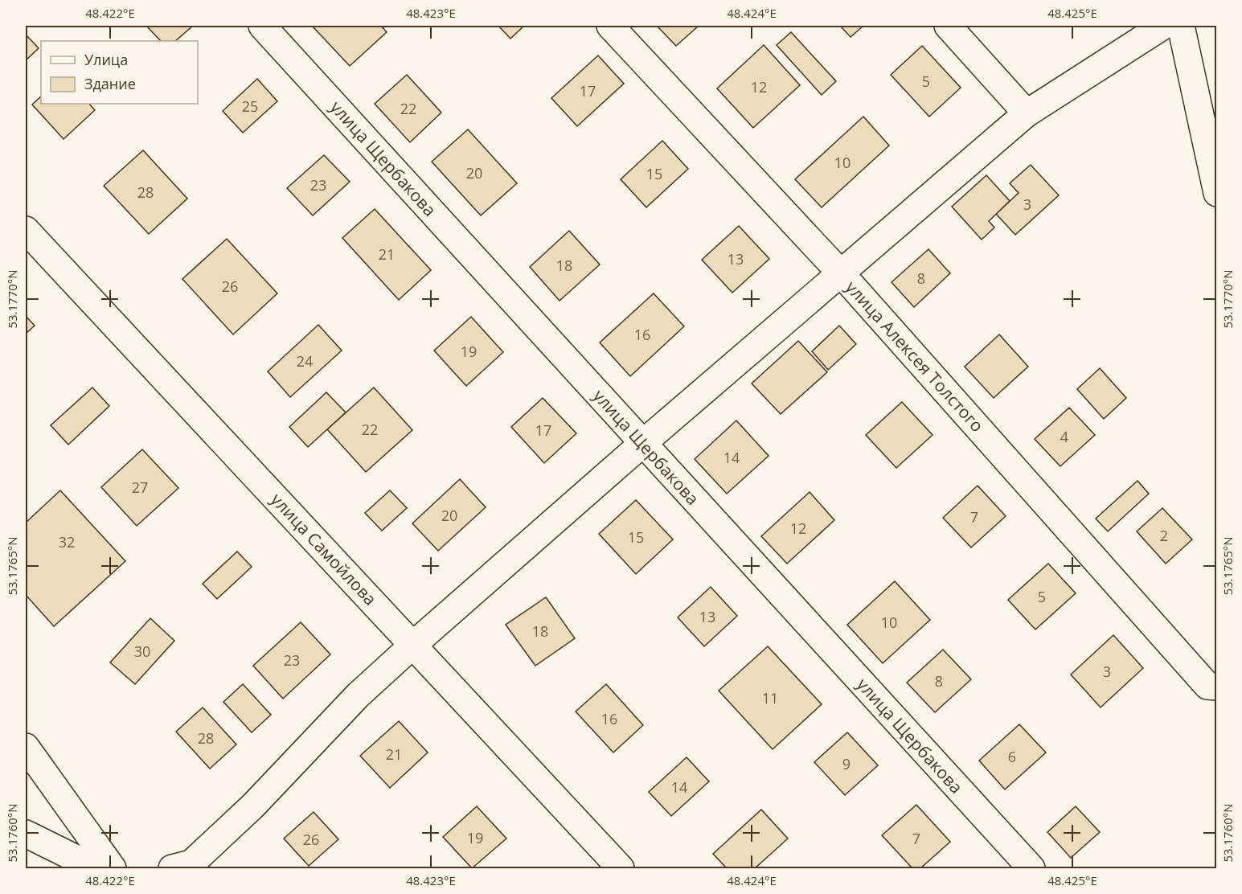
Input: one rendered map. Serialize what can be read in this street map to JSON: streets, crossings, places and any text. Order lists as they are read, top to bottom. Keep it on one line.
{"streets":{"street":["улица Щербакова","улица Алексея Толстого","улица Самойлова"]},"house_numbers":["5","12","17","25","22","10","20","15","23","28","3","21","13","18","8","26","16","19","24","22","17","4","14","27","20","7","12","2","15","32","5","13","10","18","30","23","3","8","11","16","28","21","6","9","14","19","7","26"],"legend":["Улица","Здание"],"coordinates":["48.422°E","48.423°E","48.424°E","48.425°E","53.1770°N","53.1765°N","53.1760°N"]}
